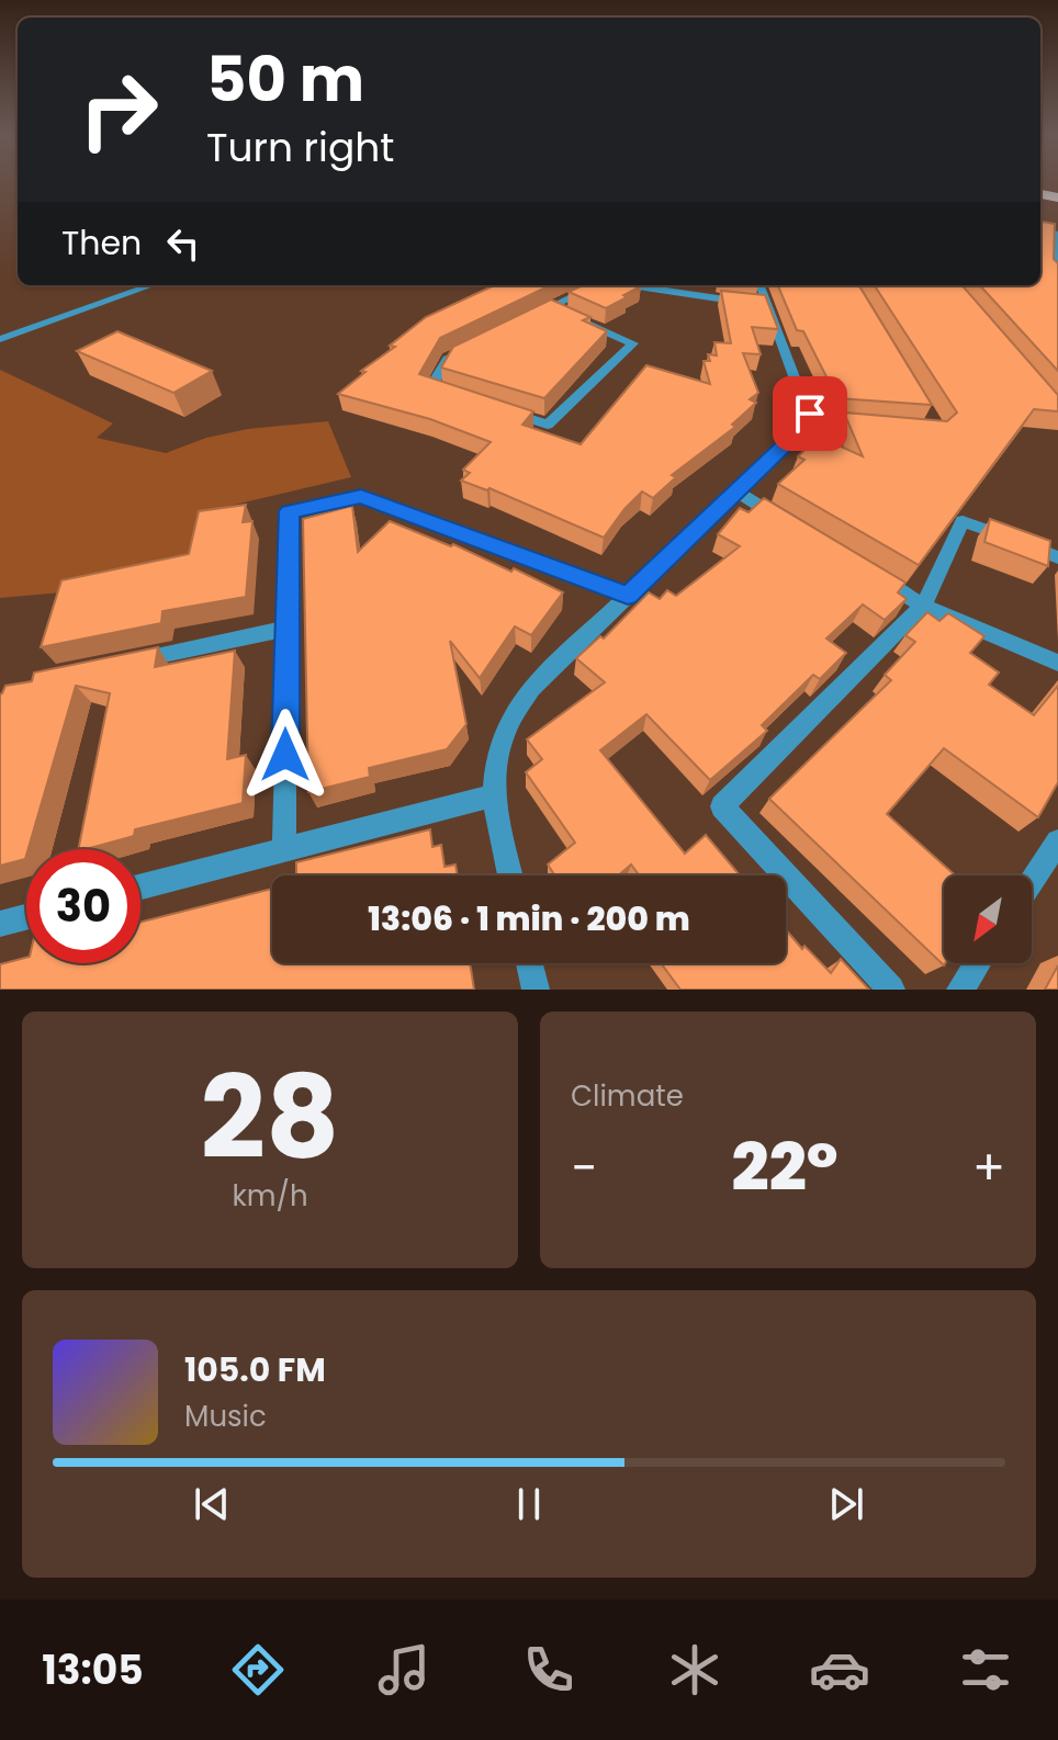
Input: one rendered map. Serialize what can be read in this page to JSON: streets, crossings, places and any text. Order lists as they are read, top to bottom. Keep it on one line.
{"north":"bottom left","page":{"turn":["50 m","Turn right"],"then":"Then","limit":"30","trip":"13:06 · 1 min · 200 m","tile":[["28","km/h"],"Climate"],"heat":["−","22°","+"],"song":["105.0 FM","Music"],"tabs":"13:05"}}
